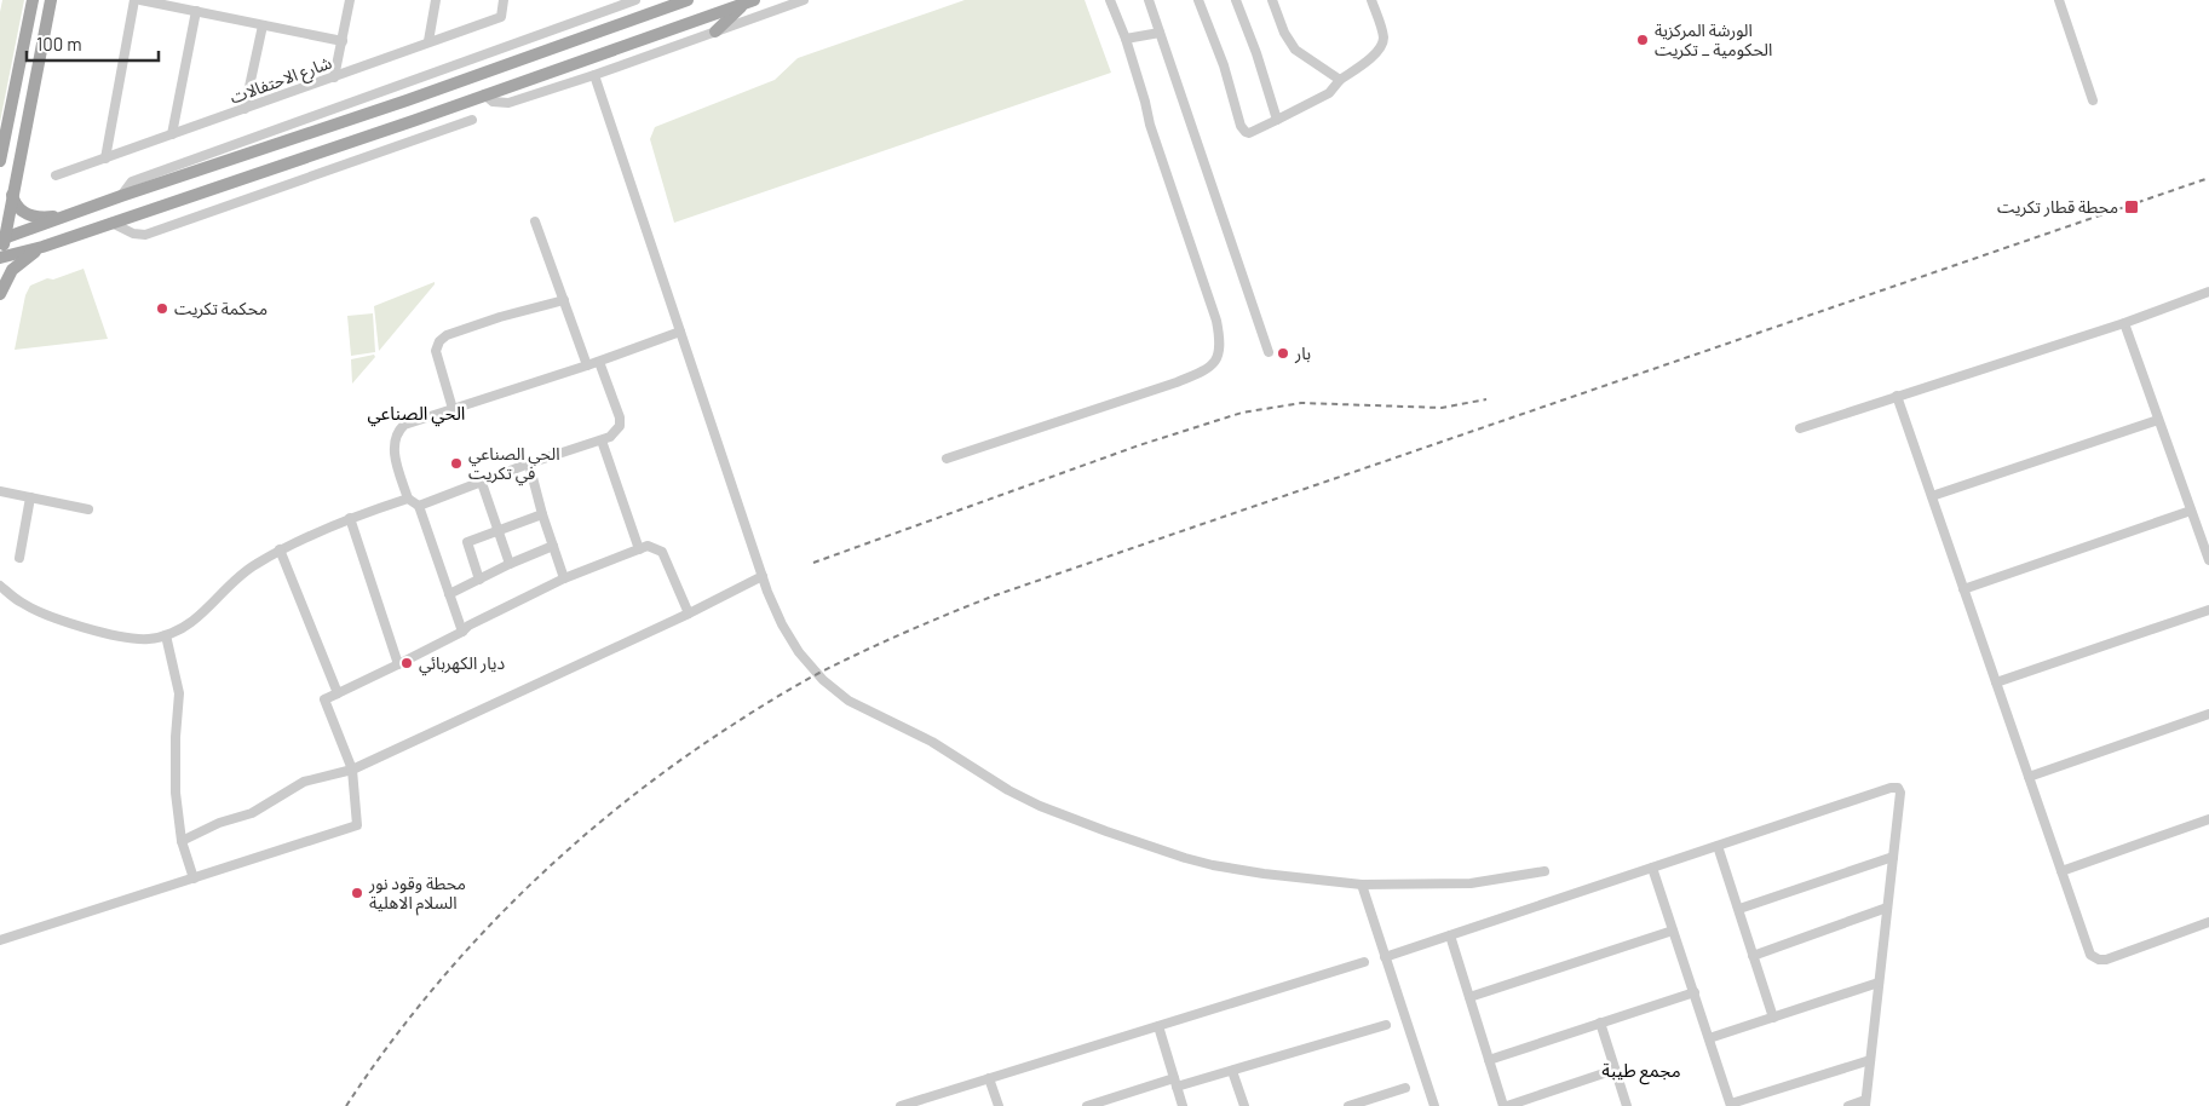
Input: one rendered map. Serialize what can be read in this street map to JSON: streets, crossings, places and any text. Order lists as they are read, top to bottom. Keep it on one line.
{"streets":{"street":["شارع الاحتفالات"]},"districts":["الحي الصناعي","مجمع طيبة"],"places":{"other":["الورشة المركزية الحكومية _ تكريت","محكمة تكريت","بار","الحي الصناعي في تكريت","ديار الكهربائي","محطة وقود نور السلام الاهلية"],"transit":["محطة قطار تكريت"]},"scale_bar":"100 m"}
